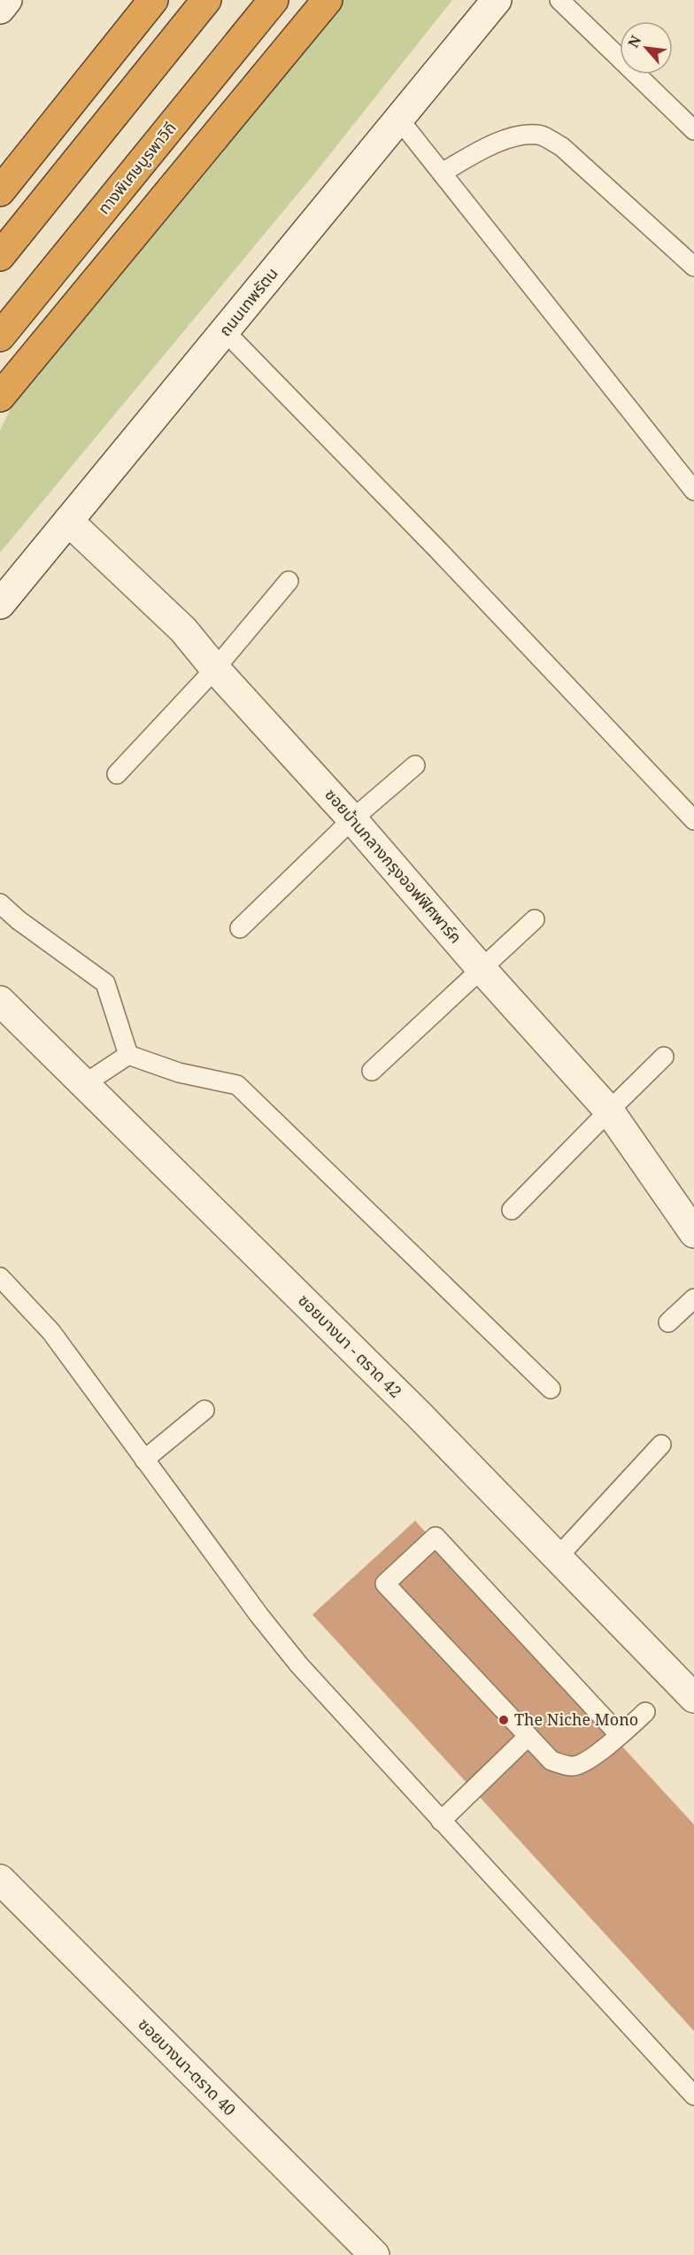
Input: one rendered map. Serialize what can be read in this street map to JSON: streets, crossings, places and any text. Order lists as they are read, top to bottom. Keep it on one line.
{"streets":{"highway":["ทางพิเศษบูรพาวิถี"],"street":["ถนนเทพรัตน","ซอยบ้านกลางกรุงออฟฟิศพาร์ค","ซอยบางนา - ตราด 42","ซอยบางนา-ตราด 40"]},"crossings":[["ถนนเทพรัตน","ซอยบ้านกลางกรุงออฟฟิศพาร์ค"]],"places":["The Niche Mono"],"north":"top left"}
